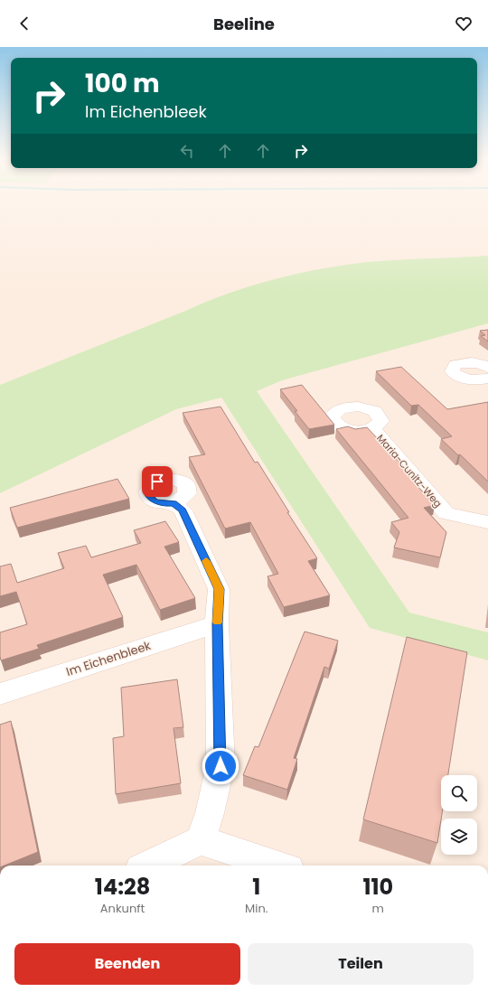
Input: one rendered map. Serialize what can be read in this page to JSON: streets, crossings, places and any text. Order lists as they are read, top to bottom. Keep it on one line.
{"streets":{"street":["Maria-Cunitz-Weg","Im Eichenbleek"]},"page":{"header":"Beeline","turn":["100 m","Im Eichenbleek"],"eta":["14:28","Ankunft","1","Min.","110","m"],"buttons":["Beenden","Teilen"]}}
